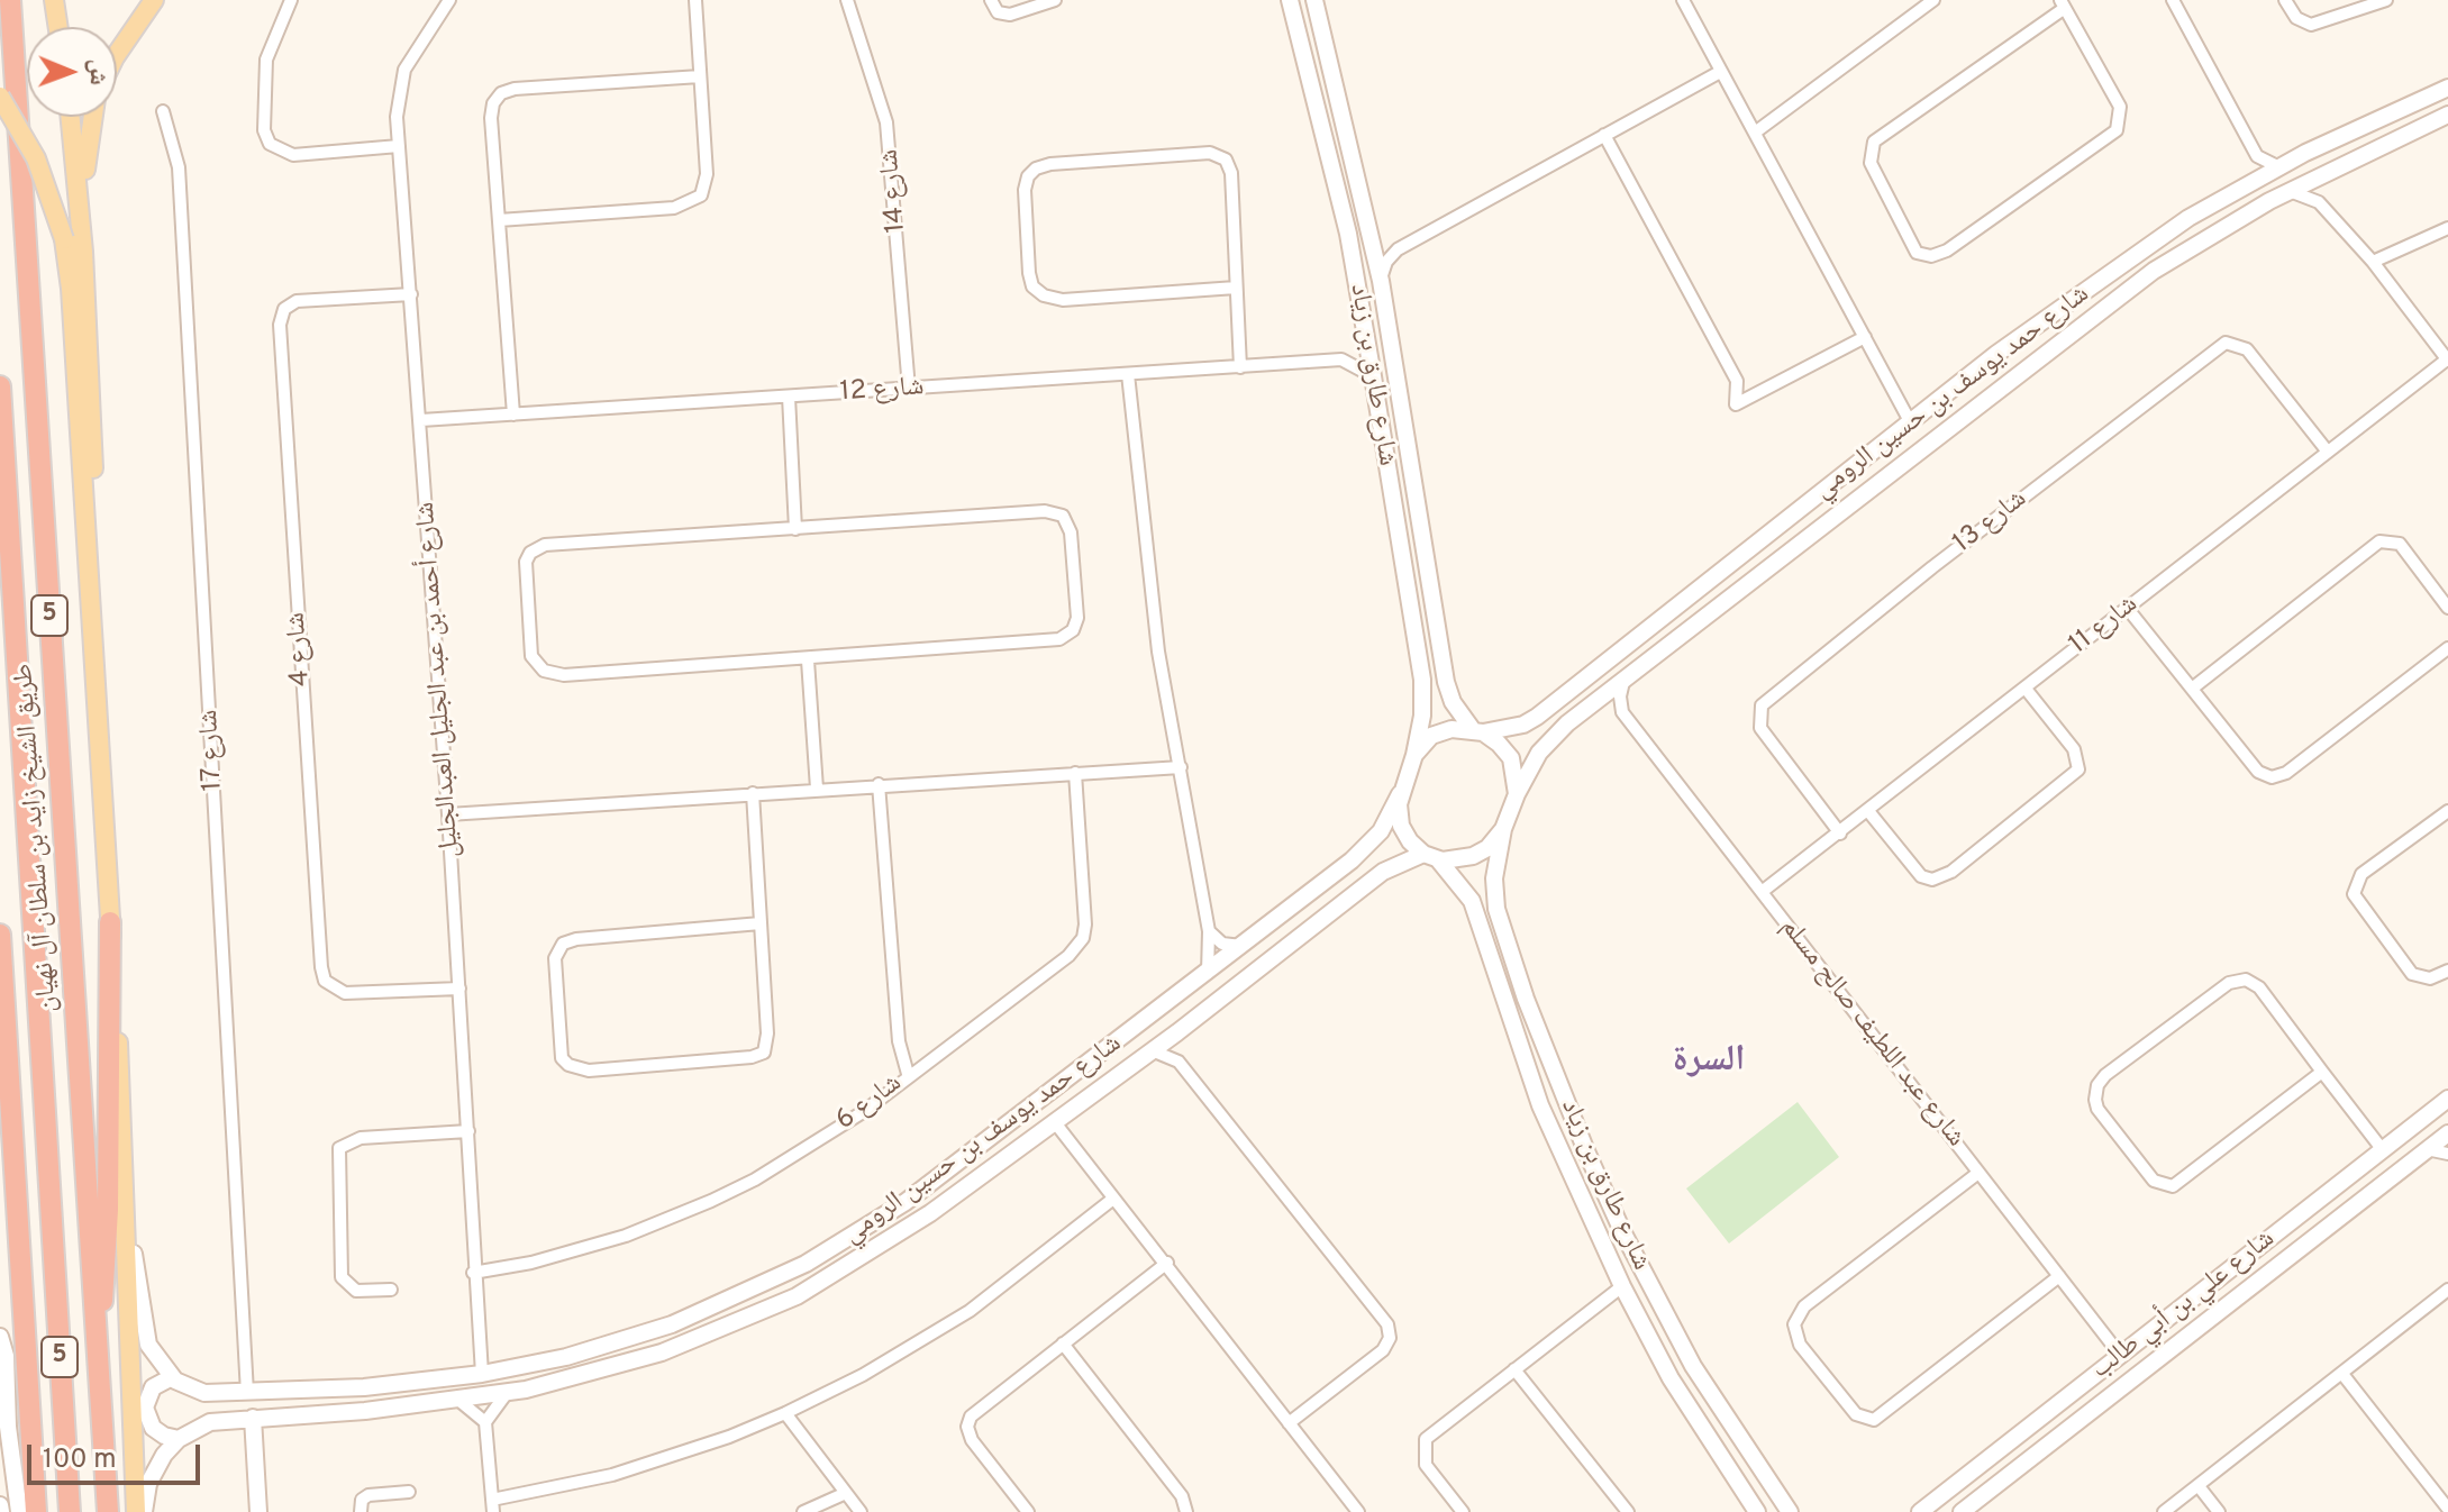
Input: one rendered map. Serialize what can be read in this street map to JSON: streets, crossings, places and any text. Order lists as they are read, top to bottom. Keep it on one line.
{"streets":{"highway":["5","طريق الشيخ زايد بن سلطان آل نهيان"],"street":["شارع 14","شارع طارق بن زياد","شارع 12","شارع حمد يوسف بن حسين الرومي","شارع 13","شارع 11","شارع 4","شارع أحمد بن عبد الجليل العبدالجليل","شارع 17","شارع عبد اللطيف صالح مسلم","شارع 6","شارع علي بن أبي طالب"]},"crossings":[["شارع 14","شارع 12"],["شارع طارق بن زياد","شارع حمد يوسف بن حسين الرومي"],["شارع 12","شارع أحمد بن عبد الجليل العبدالجليل"],["شارع حمد يوسف بن حسين الرومي","شارع أحمد بن عبد الجليل العبدالجليل"],["شارع حمد يوسف بن حسين الرومي","شارع 17"],["شارع 13","شارع 11"],["شارع 11","شارع عبد اللطيف صالح مسلم"],["شارع 4","شارع أحمد بن عبد الجليل العبدالجليل"],["شارع أحمد بن عبد الجليل العبدالجليل","شارع 6"],["شارع عبد اللطيف صالح مسلم","شارع علي بن أبي طالب"]],"districts":["السرة"],"scale_bar":"100 m","north":"right"}
